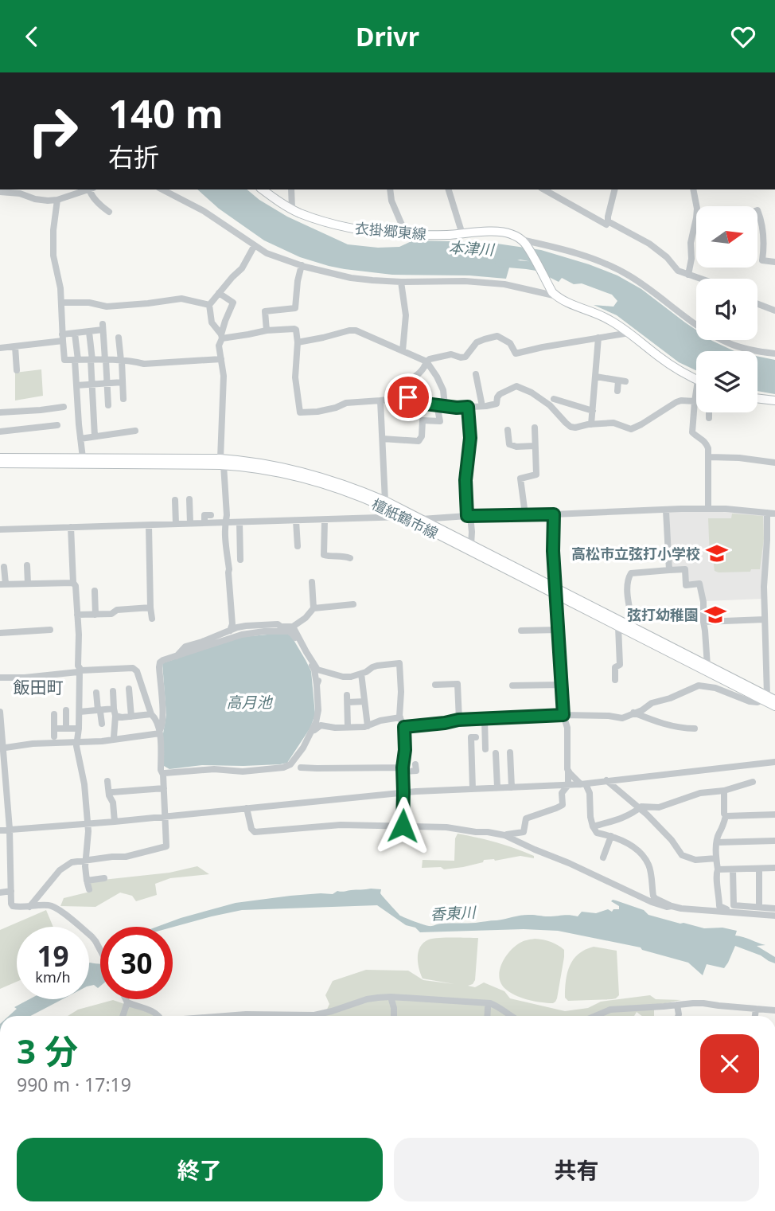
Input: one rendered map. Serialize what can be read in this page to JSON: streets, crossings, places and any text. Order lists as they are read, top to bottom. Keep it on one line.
{"streets":{"main road":["衣掛郷東線","檀紙鶴市線"]},"districts":["飯田町"],"water":["本津川","高月池","香東川"],"places":{"school or university":["高松市立弦打小学校","弦打幼稚園"]},"north":"right","page":{"header":"Drivr","turn":["140 m","右折"],"speed":"19 km/h","limit":"30","heading":["3 分","990 m · 17:19"],"buttons":["終了","共有"]}}
